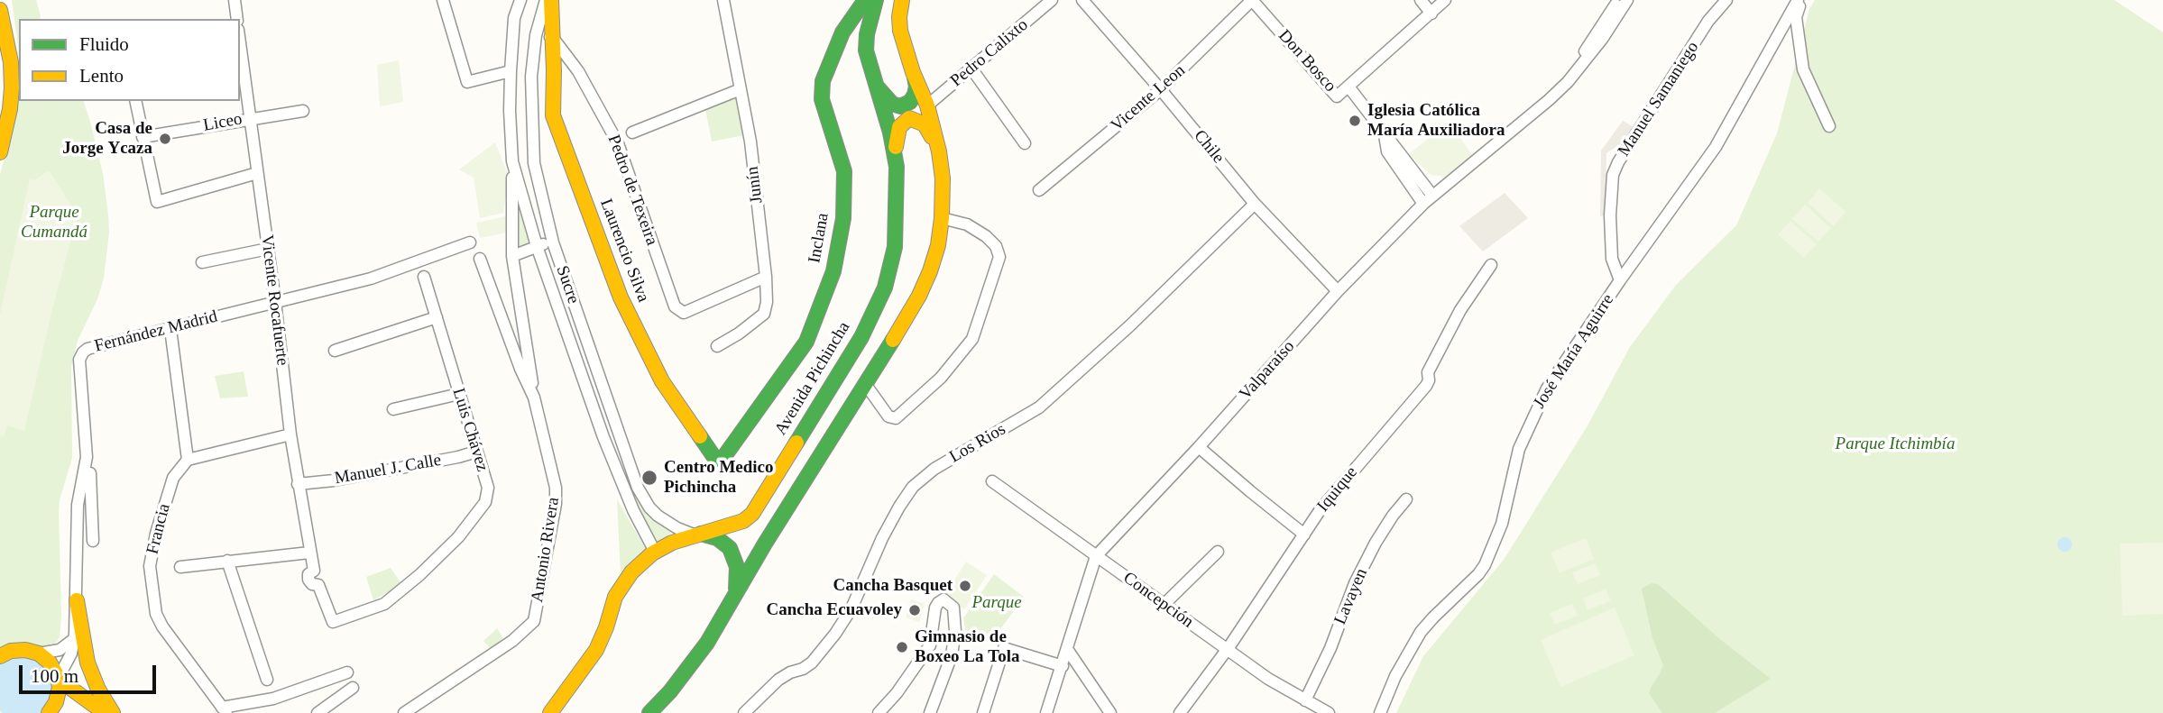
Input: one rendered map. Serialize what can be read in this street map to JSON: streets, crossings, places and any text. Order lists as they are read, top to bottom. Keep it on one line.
{"streets":{"main road":["Inclana","Laurencio Silva","Avenida Pichincha"],"street":["Pedro Calixto","Don Bosco","Vicente Leon","Manuel Samaniego","Liceo","Chile","Junín","Pedro de Texeira","Sucre","Vicente Rocafuerte","Fernández Madrid","José María Aguirre","Valparaíso","Luis Chávez","Los Rios","Manuel J. Calle","Iquique","Francia","Antonio Rivera","Lavayen","Concepción"]},"crossings":[["Don Bosco","Vicente Leon"],["Don Bosco","Valparaíso"],["Vicente Leon","Chile"],["Manuel Samaniego","José María Aguirre"],["Liceo","Vicente Rocafuerte"],["Chile","Valparaíso"],["Chile","Los Rios"],["Junín","Pedro de Texeira"],["Pedro de Texeira","Laurencio Silva"],["Inclana","Laurencio Silva"],["Sucre","Avenida Pichincha"],["Sucre","Antonio Rivera"],["Vicente Rocafuerte","Fernández Madrid"],["Vicente Rocafuerte","Luis Chávez"],["Vicente Rocafuerte","Manuel J. Calle"],["Valparaíso","Concepción"],["Luis Chávez","Manuel J. Calle"],["Iquique","Concepción"],["Lavayen","Concepción"]],"parks":["Parque Cumandá","Parque Itchimbía","Parque"],"places":["Iglesia Católica María Auxiliadora","Casa de Jorge Ycaza","Centro Medico Pichincha","Cancha Basquet","Cancha Ecuavoley","Gimnasio de Boxeo La Tola"],"legend":["Fluido","Lento"],"scale_bar":"100 m"}
